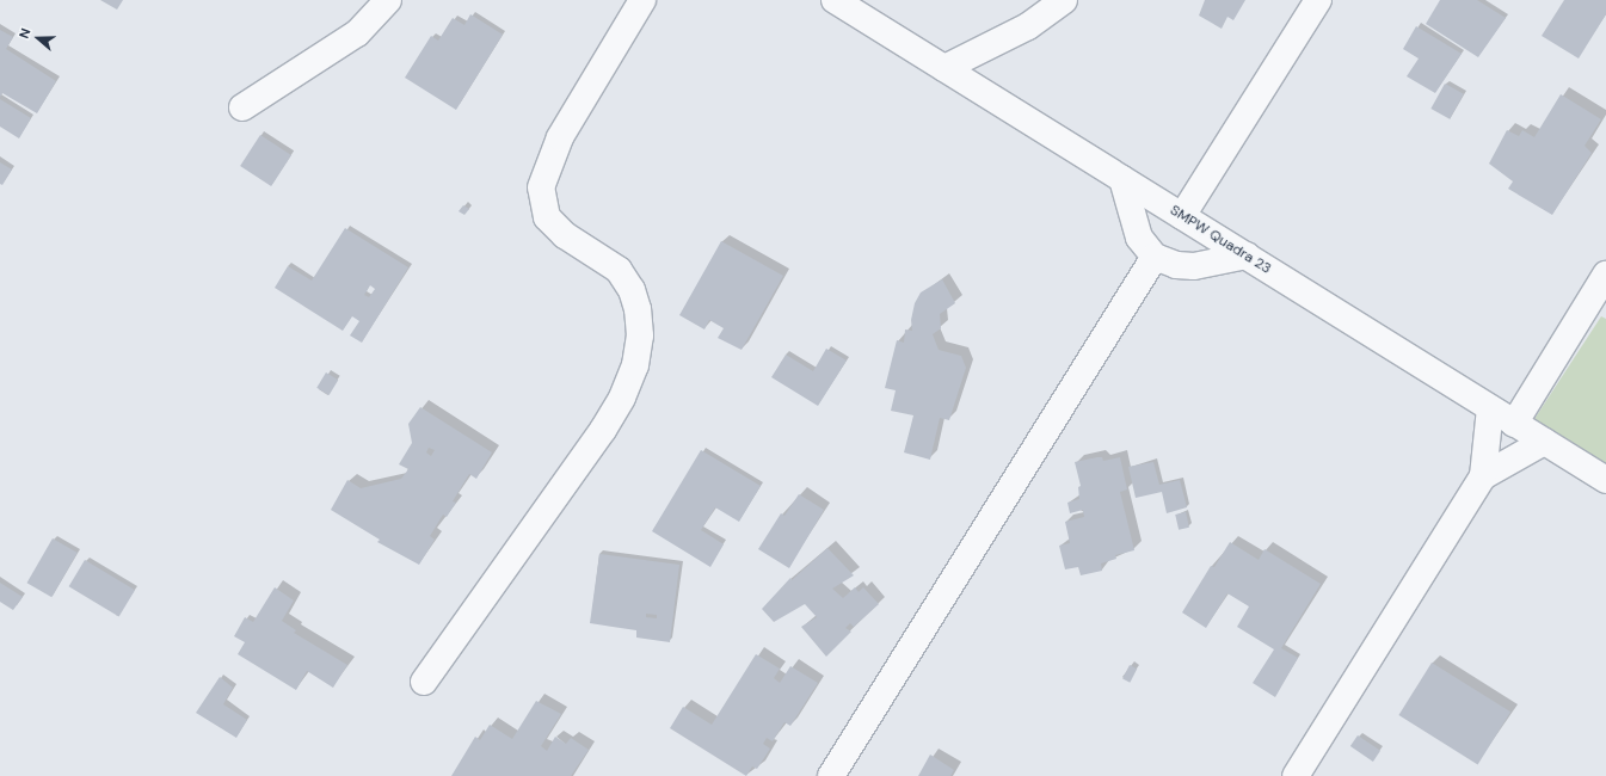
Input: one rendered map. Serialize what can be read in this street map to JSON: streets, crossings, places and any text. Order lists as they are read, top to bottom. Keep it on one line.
{"streets":{"street":["SMPW Quadra 23"]},"north":"left"}
